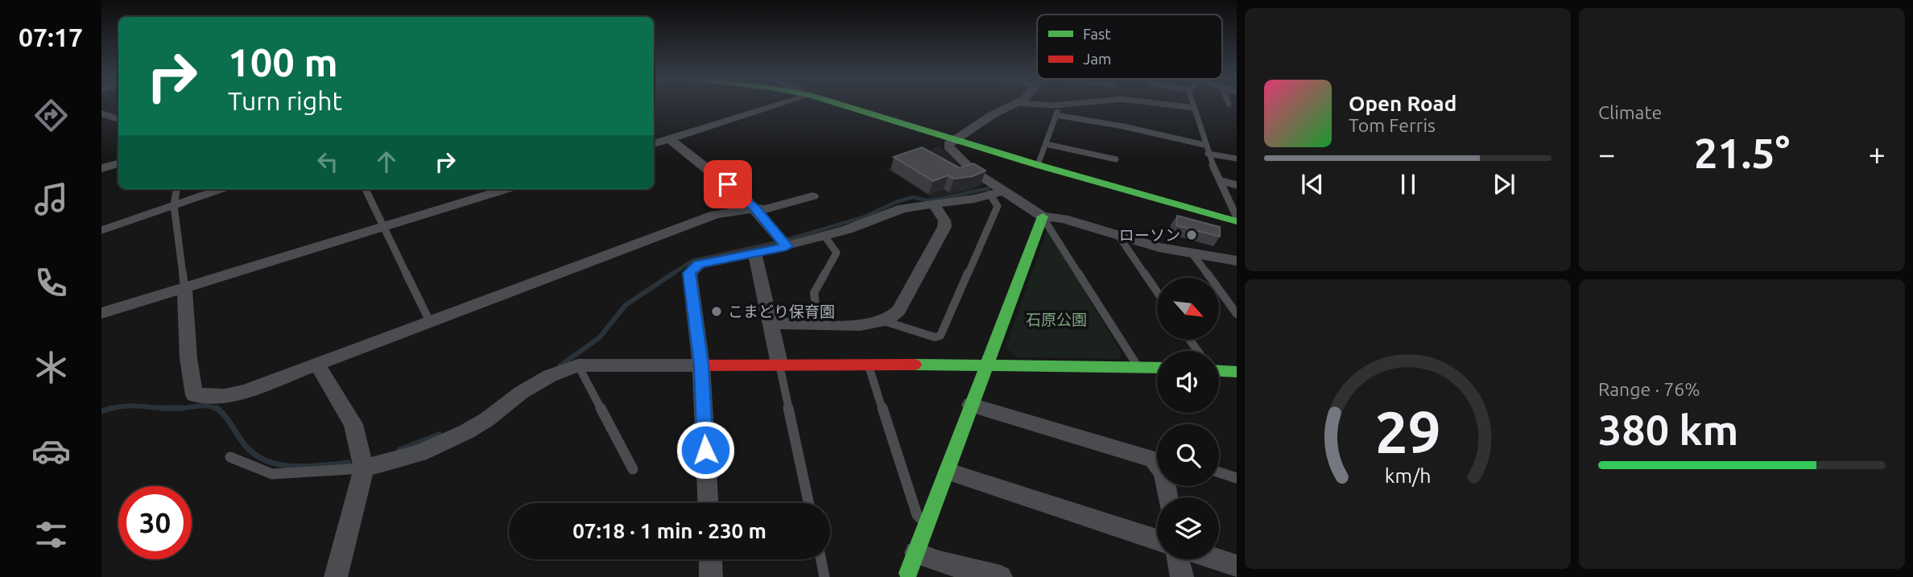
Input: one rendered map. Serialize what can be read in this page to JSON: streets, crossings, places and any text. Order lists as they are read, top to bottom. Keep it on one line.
{"parks":["石原公園"],"places":["ローソン","こまどり保育園"],"legend":["Fast","Jam"],"north":"bottom right","page":{"tabs":"07:17","tile":["Climate",["Range · 76%","380 km"]],"turn":["100 m","Turn right"],"song":["Open Road","Tom Ferris"],"heat":["−","21.5°","+"],"limit":"30","trip":"07:18 · 1 min · 230 m","gauge":["29","km/h"]}}
